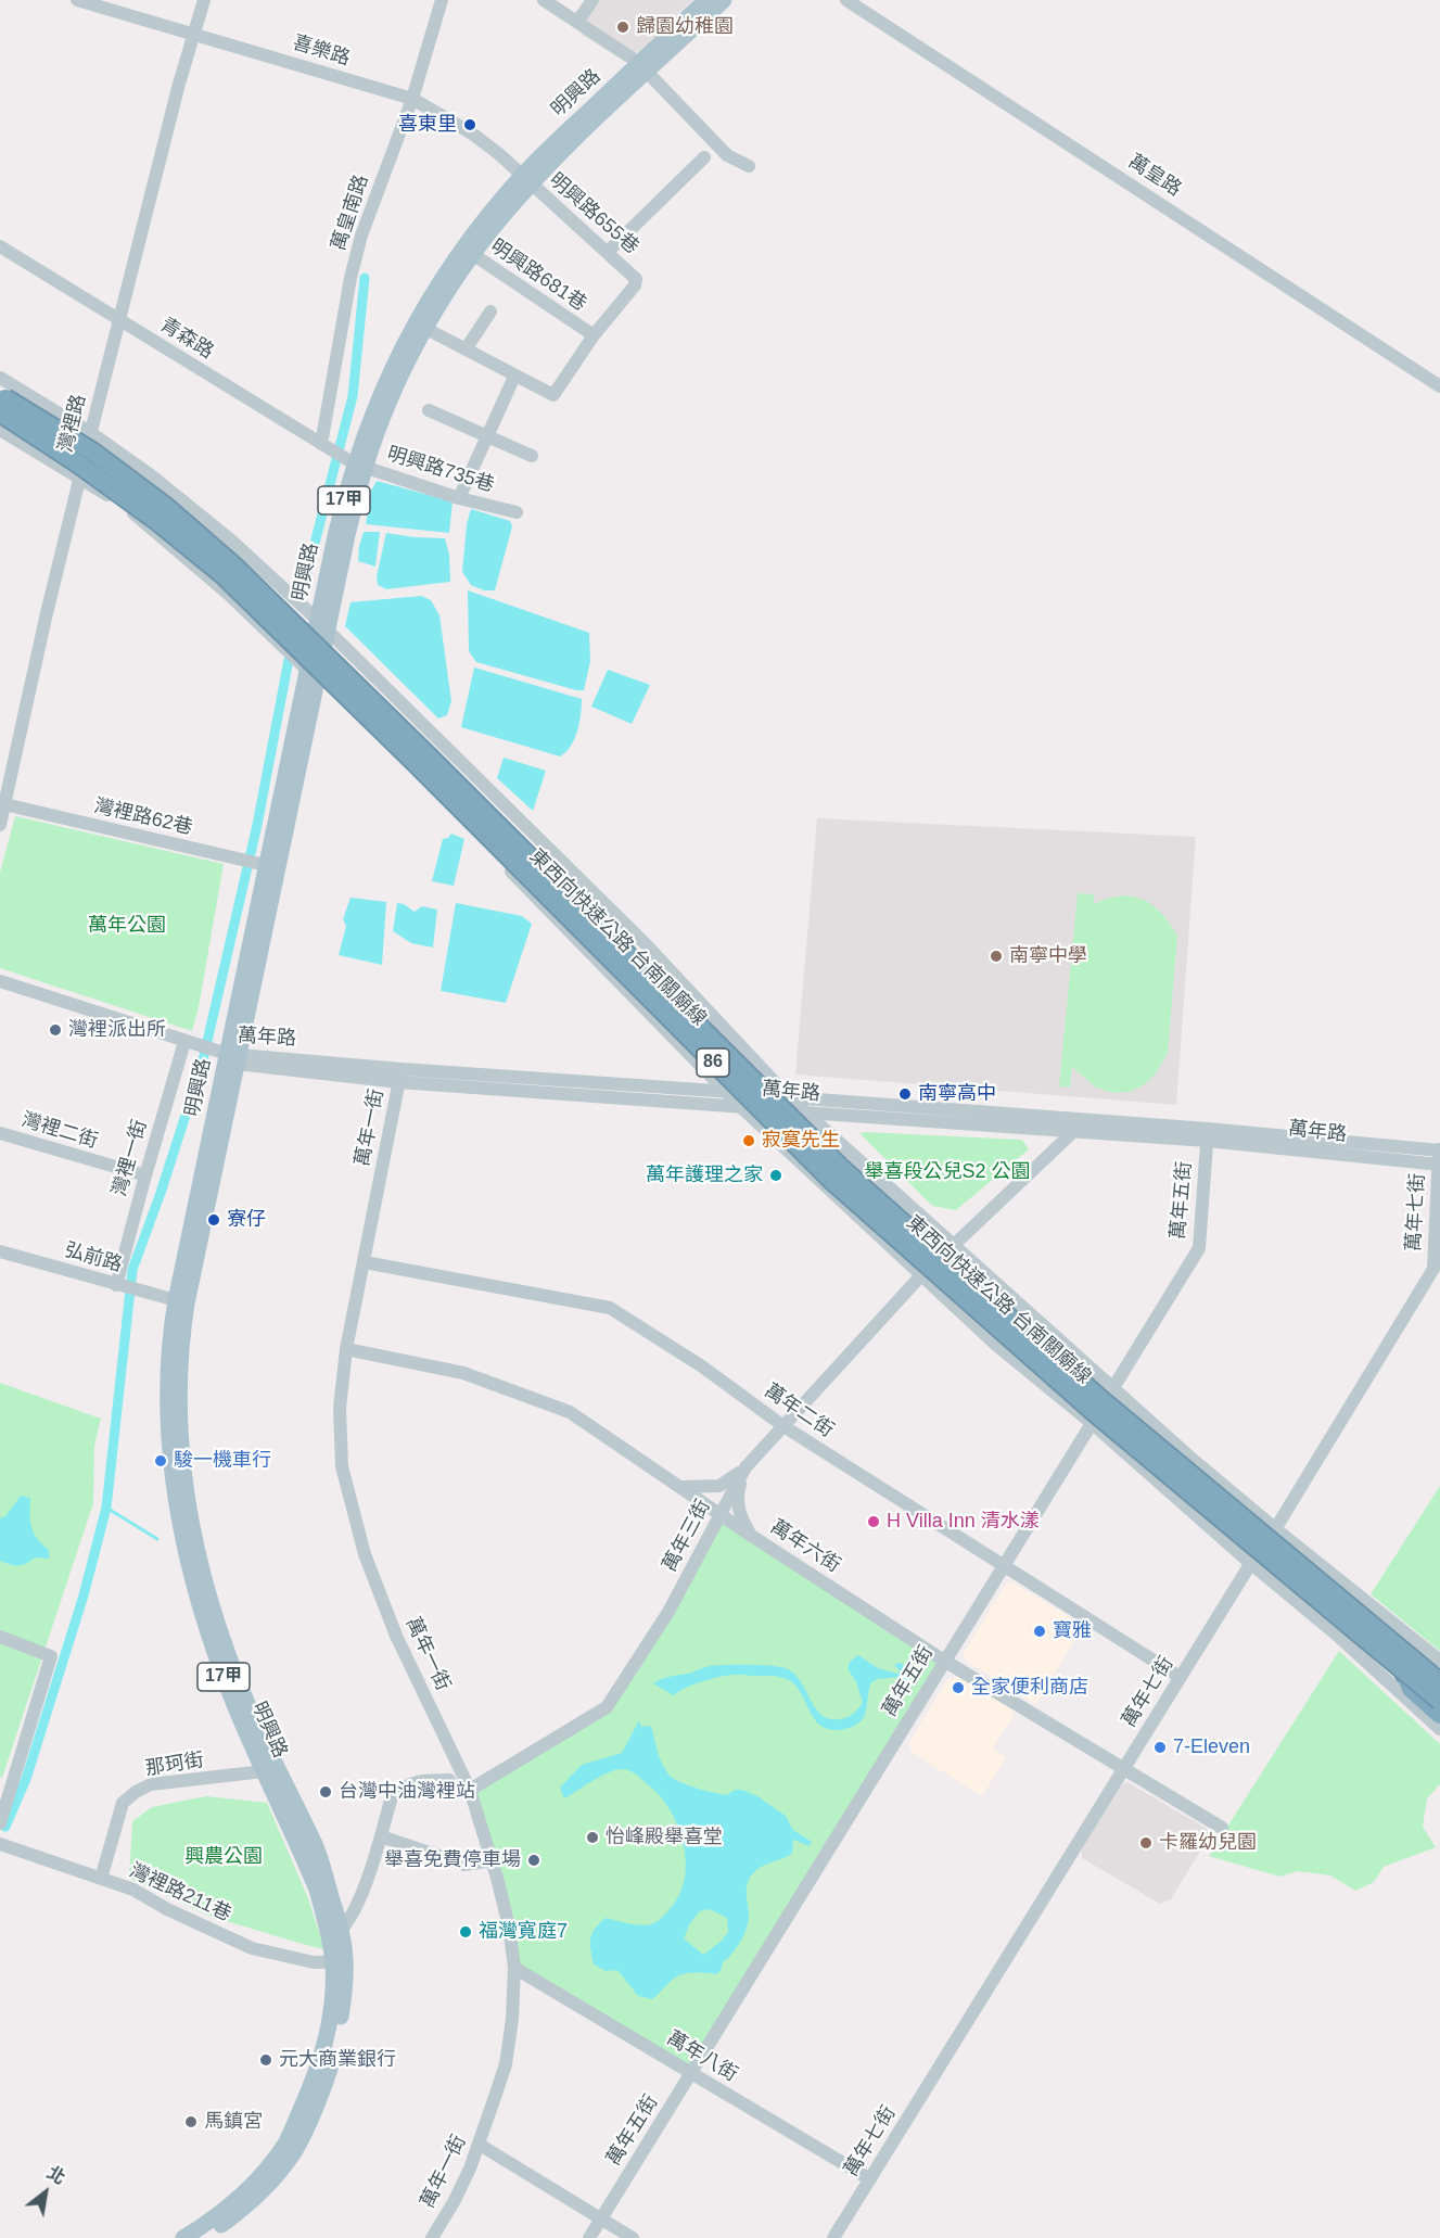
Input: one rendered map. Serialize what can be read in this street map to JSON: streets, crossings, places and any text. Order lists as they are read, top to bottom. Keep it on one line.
{"streets":{"highway":["東西向快速公路 台南關廟線","86"],"main road":["明興路","17甲"],"street":["喜樂路","萬皇路","萬皇南路","明興路655巷","明興路681巷","青森路","灣裡路","明興路735巷","灣裡路62巷","萬年路","萬年一街","灣裡二街","灣裡一街","萬年五街","萬年七街","弘前路","萬年二街","萬年三街","萬年六街","那珂街","灣裡路211巷","萬年八街"]},"crossings":[["喜樂路","明興路"],["喜樂路","萬皇南路"],["喜樂路","明興路655巷"],["喜樂路","灣裡路"],["明興路","明興路655巷"],["明興路","明興路681巷"],["明興路","青森路"],["明興路","明興路735巷"],["明興路","灣裡路62巷"],["明興路","萬年路"],["明興路","弘前路"],["明興路","那珂街"],["明興路","灣裡路211巷"],["萬皇南路","青森路"],["明興路655巷","明興路681巷"],["青森路","灣裡路"],["青森路","明興路735巷"],["灣裡路","灣裡路62巷"],["萬年路","萬年一街"],["萬年路","灣裡一街"],["萬年路","萬年五街"],["萬年路","萬年七街"],["萬年一街","萬年二街"],["萬年一街","萬年三街"],["萬年一街","萬年六街"],["萬年一街","萬年八街"],["灣裡二街","灣裡一街"],["灣裡一街","弘前路"],["萬年五街","萬年二街"],["萬年五街","萬年六街"],["萬年五街","萬年八街"],["萬年七街","萬年二街"],["萬年七街","萬年六街"],["萬年七街","萬年八街"],["萬年二街","萬年三街"],["萬年三街","萬年六街"],["那珂街","灣裡路211巷"]],"parks":["萬年公園","舉喜段公兒S2 公園","興農公園"],"places":["歸園幼稚園","喜東里","南寧中學","灣裡派出所","南寧高中","寂寞先生","萬年護理之家","寮仔","駿一機車行","H Villa Inn 清水漾","寶雅","全家便利商店","7-Eleven","台灣中油灣裡站","怡峰殿舉喜堂","卡羅幼兒園","舉喜免費停車場","福灣寬庭7","元大商業銀行","馬鎮宮"],"north":"top right"}
